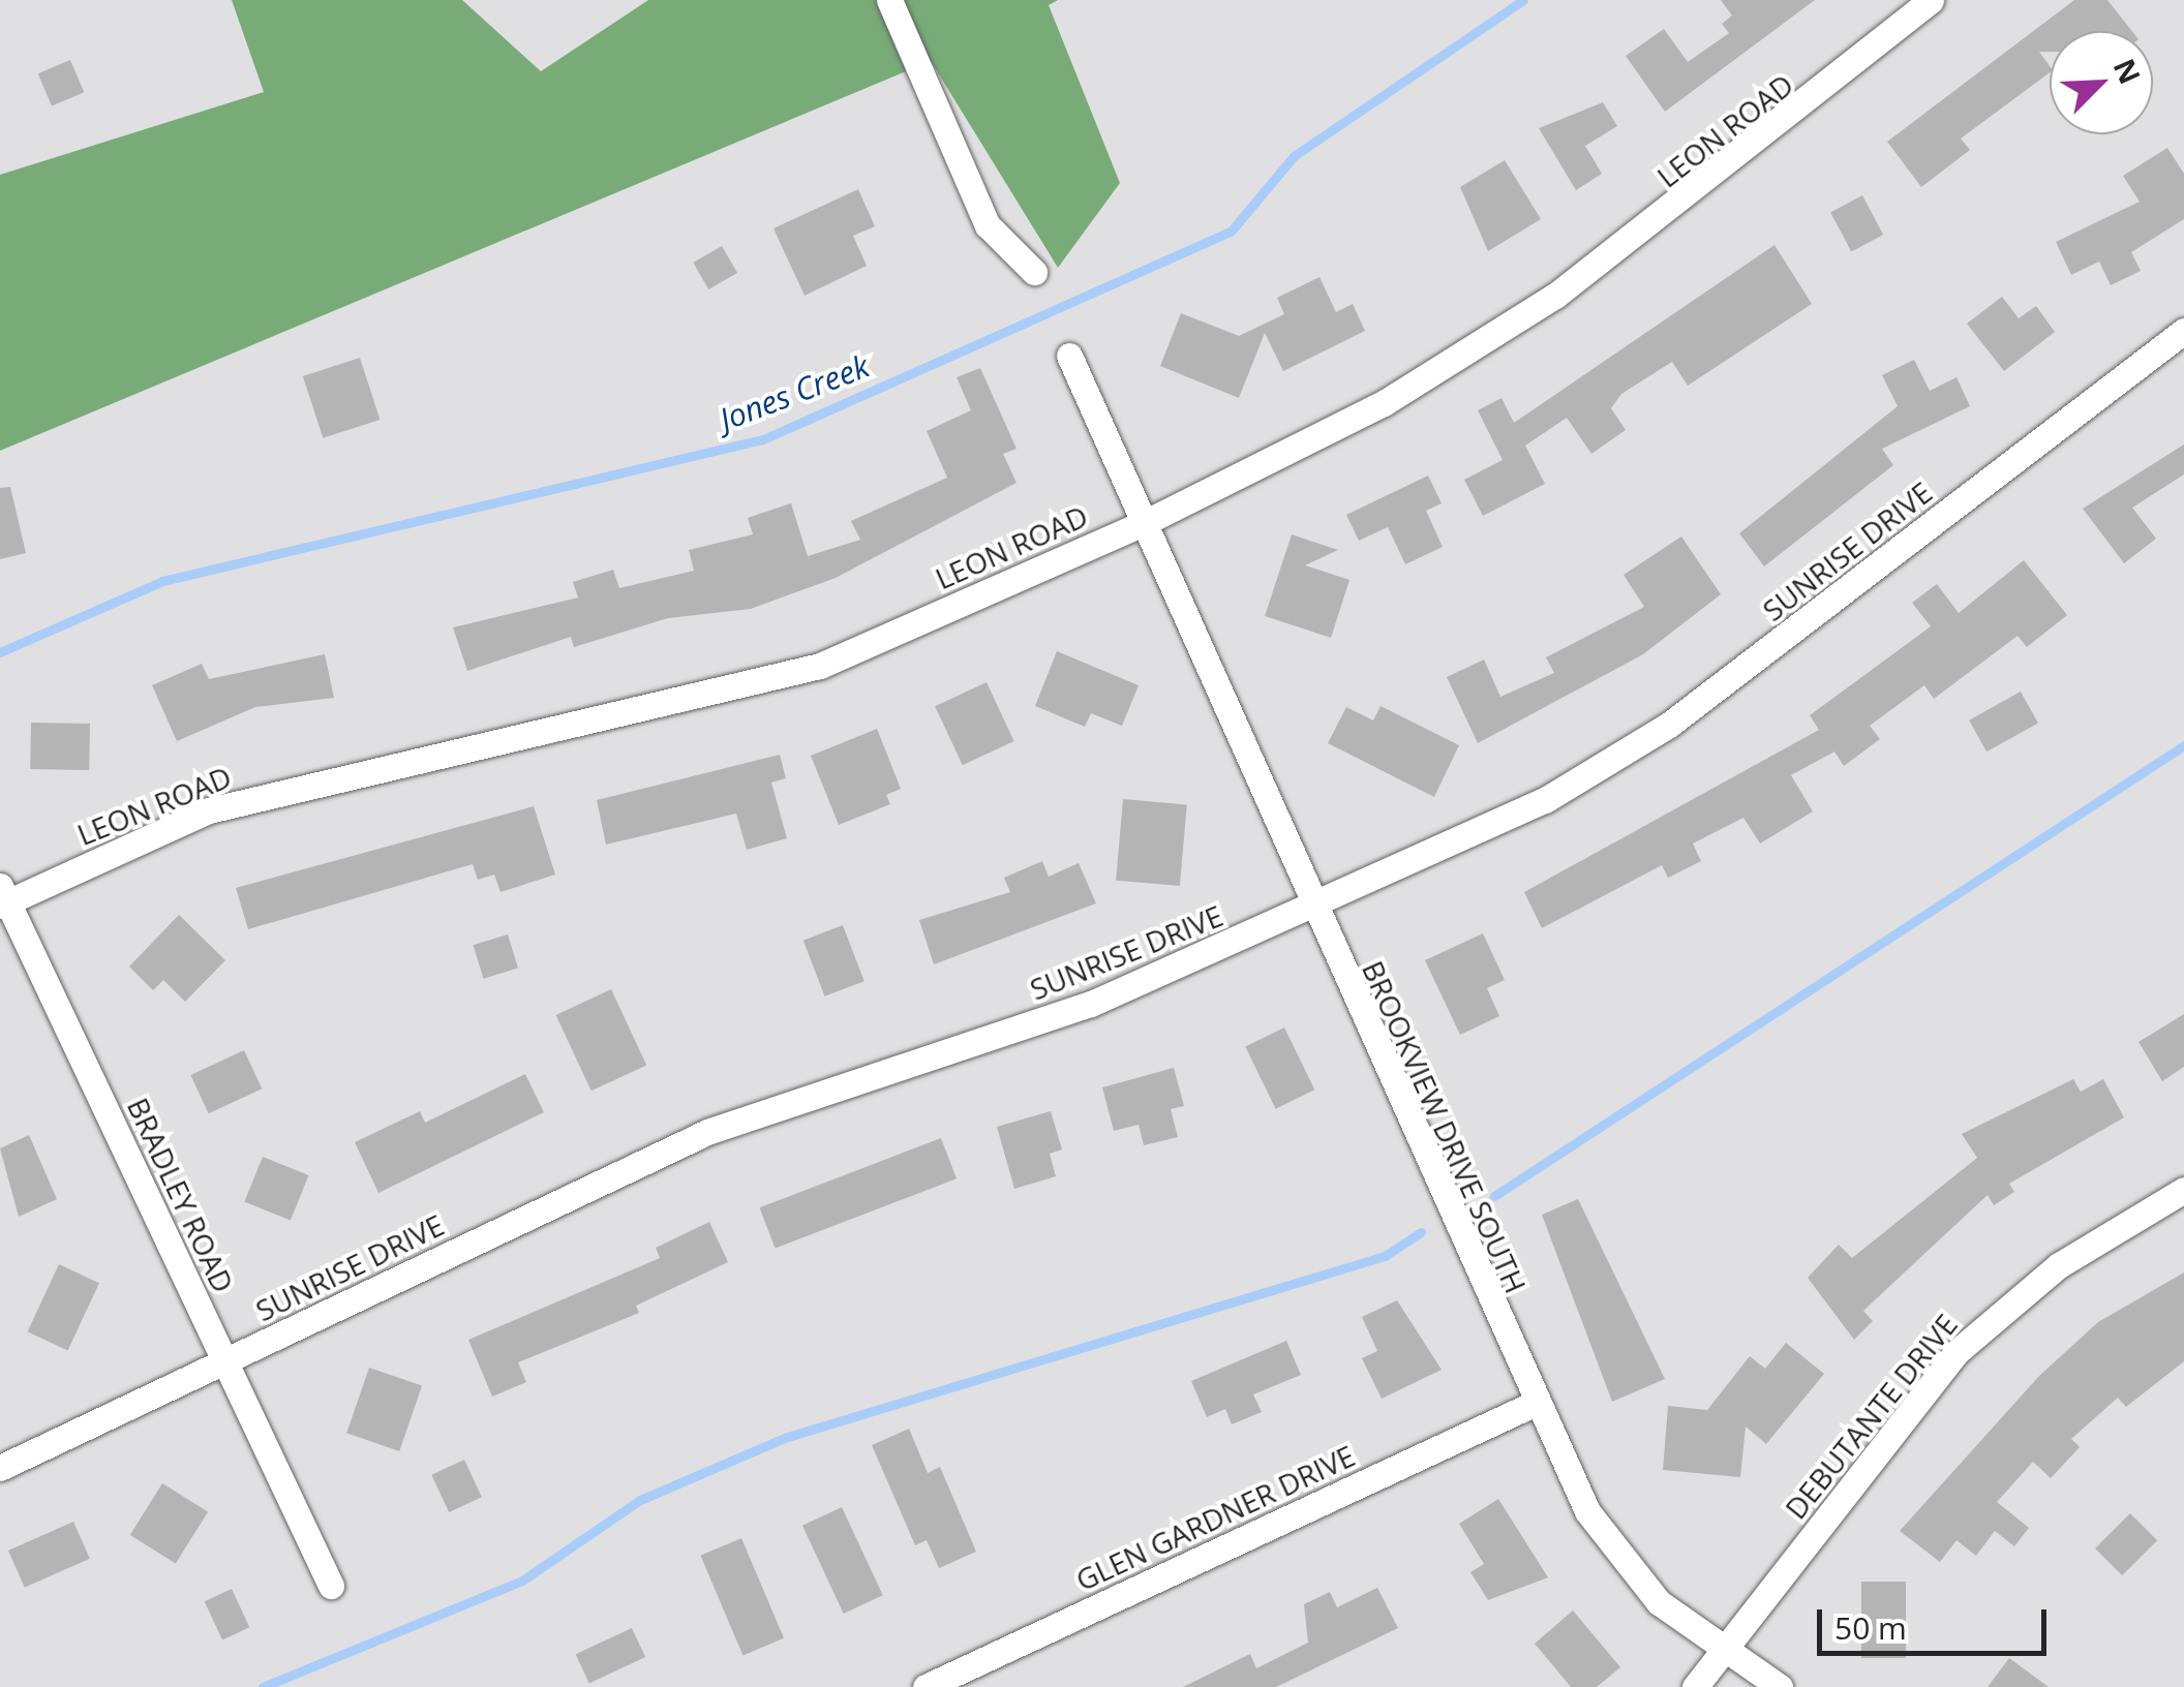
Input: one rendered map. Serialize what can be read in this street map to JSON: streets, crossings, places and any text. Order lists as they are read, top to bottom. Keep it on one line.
{"streets":{"street":["LEON ROAD","SUNRISE DRIVE","BROOKVIEW DRIVE SOUTH","BRADLEY ROAD","DEBUTANTE DRIVE","GLEN GARDNER DRIVE"]},"crossings":[["LEON ROAD","BROOKVIEW DRIVE SOUTH"],["LEON ROAD","BRADLEY ROAD"],["SUNRISE DRIVE","BROOKVIEW DRIVE SOUTH"],["SUNRISE DRIVE","BRADLEY ROAD"],["BROOKVIEW DRIVE SOUTH","DEBUTANTE DRIVE"],["BROOKVIEW DRIVE SOUTH","GLEN GARDNER DRIVE"]],"water":["Jones Creek"],"scale_bar":"50 m","north":"top right"}
